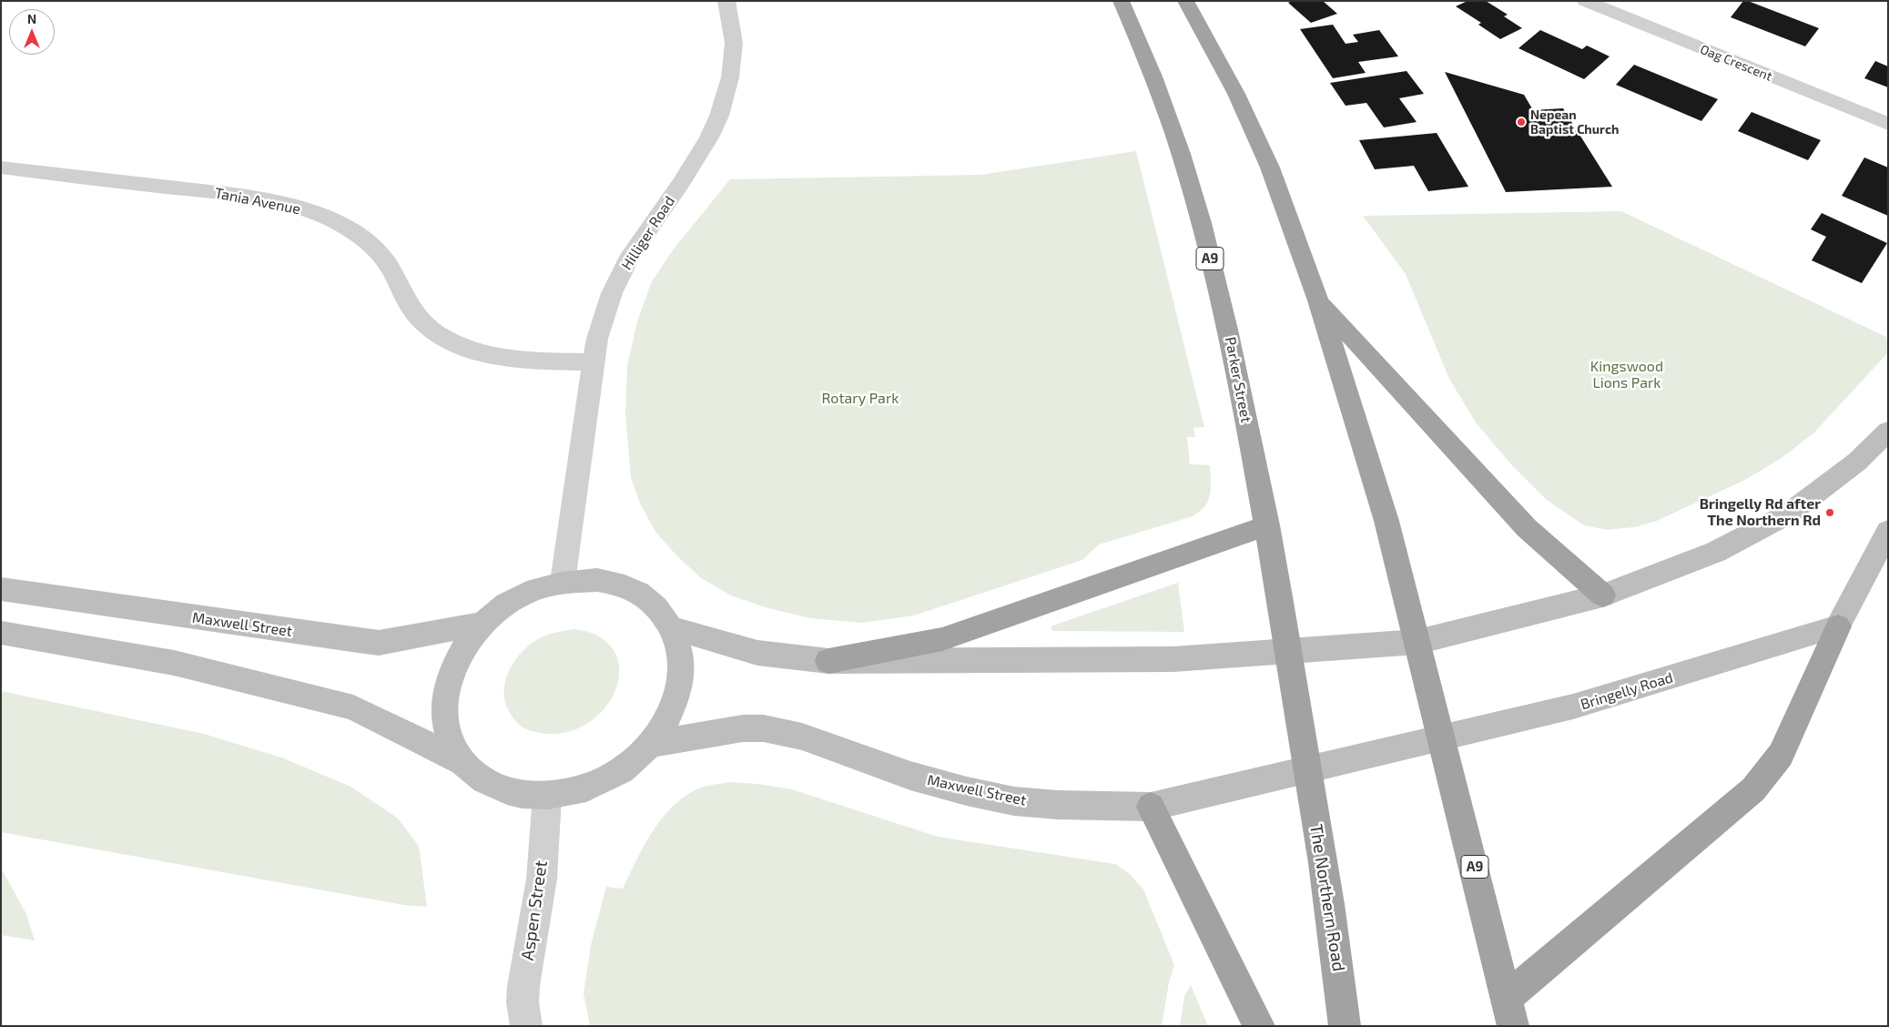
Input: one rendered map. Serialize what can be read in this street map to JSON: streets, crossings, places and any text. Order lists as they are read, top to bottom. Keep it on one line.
{"streets":{"highway":["A9","Parker Street","The Northern Road"],"main road":["Maxwell Street","Bringelly Road"],"street":["Oag Crescent","Tania Avenue","Hilliger Road","Aspen Street"]},"crossings":[["Tania Avenue","Hilliger Road"],["A9","Bringelly Road"],["Parker Street","Maxwell Street"],["Parker Street","Bringelly Road"],["Parker Street","The Northern Road"],["Maxwell Street","Bringelly Road"],["Maxwell Street","The Northern Road"],["Bringelly Road","The Northern Road"]],"parks":["Kingswood Lions Park","Rotary Park"],"places":["Nepean Baptist Church","Bringelly Rd after The Northern Rd"],"north":"top"}
